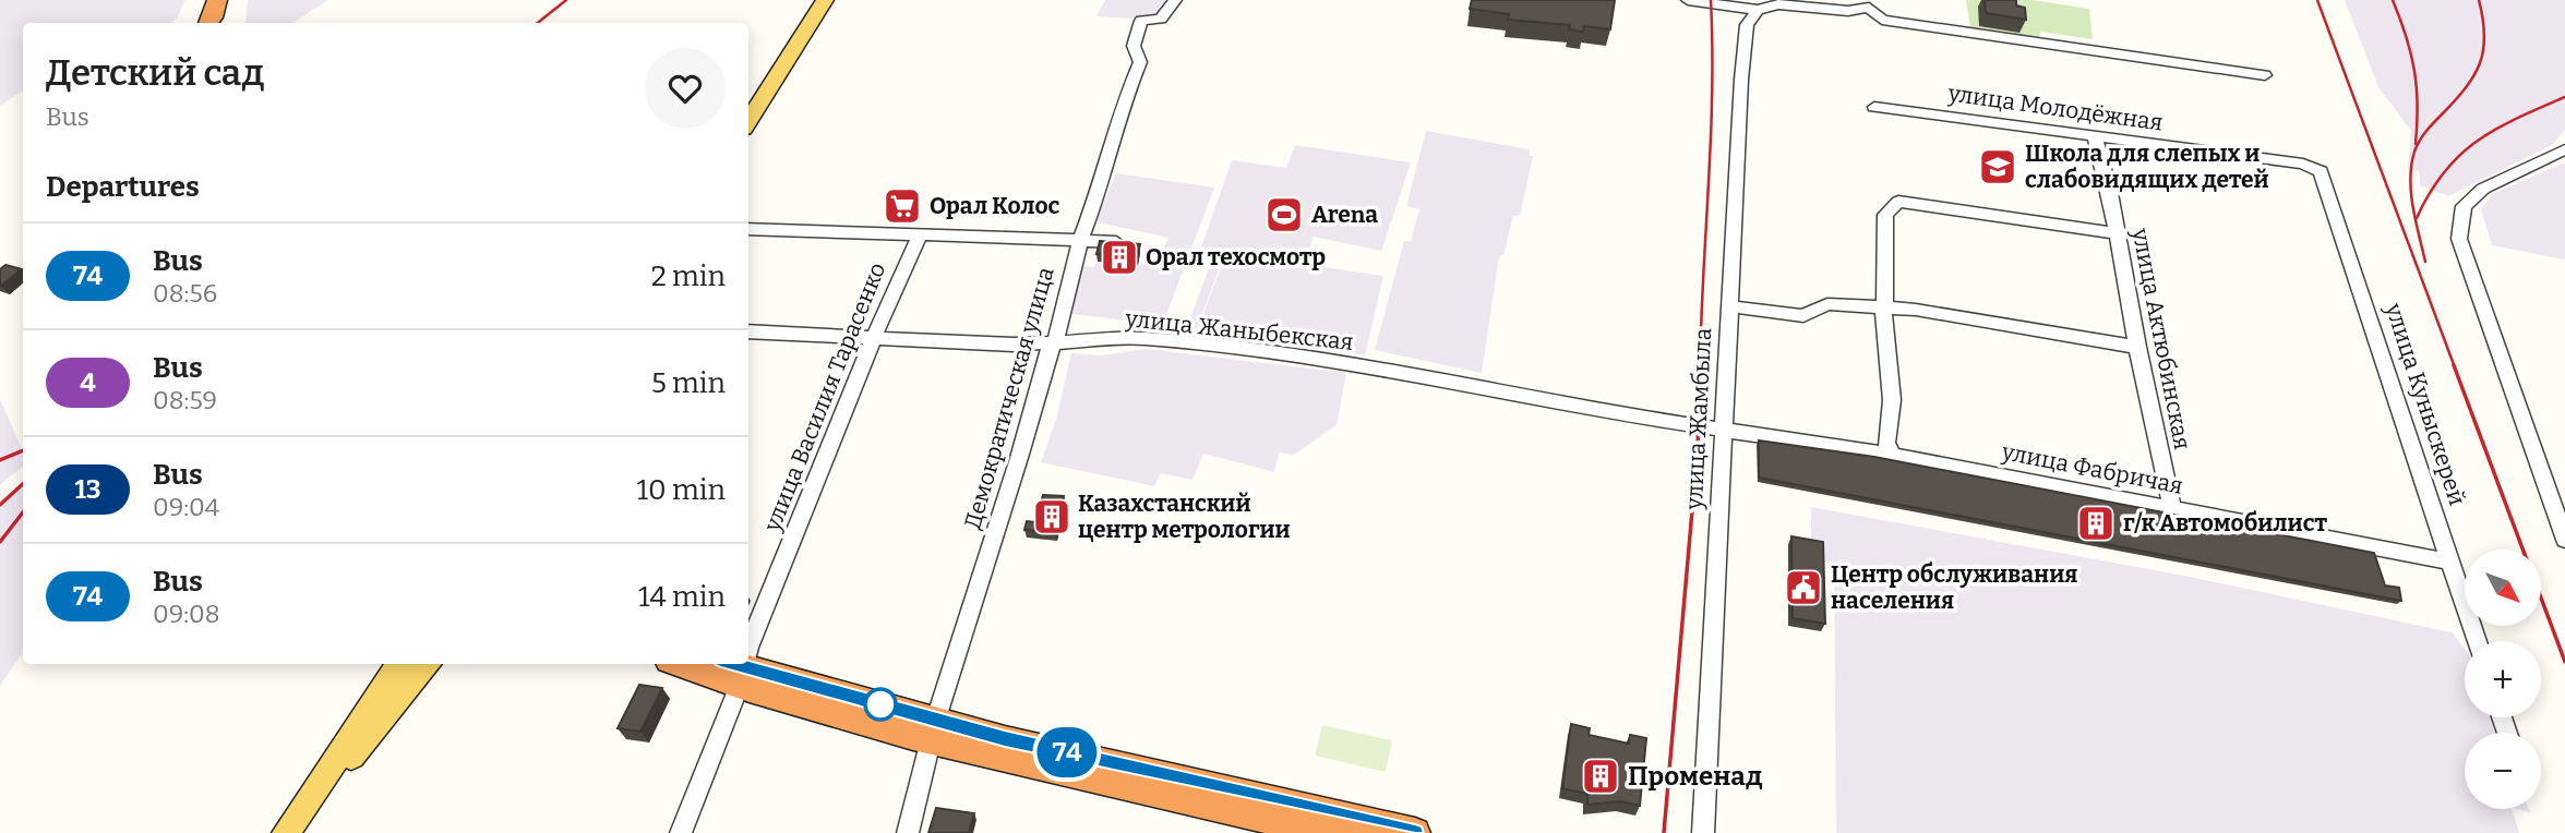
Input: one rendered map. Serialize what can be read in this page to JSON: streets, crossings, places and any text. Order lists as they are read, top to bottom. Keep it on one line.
{"streets":{"street":["улица Молодёжная","улица Жаныбекская","улица Актюбинская","улица Василия Тарасенко","Демократическая улица","улица Куныскерей","улица Жамбыла","улица Фабричая"]},"crossings":[["улица Молодёжная","улица Актюбинская"],["улица Молодёжная","улица Куныскерей"],["улица Жаныбекская","улица Василия Тарасенко"],["улица Жаныбекская","Демократическая улица"],["улица Жаныбекская","улица Жамбыла"],["улица Жаныбекская","улица Фабричая"],["улица Актюбинская","улица Фабричая"],["улица Куныскерей","улица Фабричая"],["улица Жамбыла","улица Фабричая"]],"places":{"school or university":["Школа для слепых и слабовидящих детей"],"supermarket":["Орал Колос"],"sports":["Arena"],"building":["Орал техосмотр","Казахстанский центр метрологии","г/к Автомобилист","Променад"],"public building":["Центр обслуживания наcеления"]},"lines":["bus line 74"],"north":"bottom right","page":{"on_map":"74","heading":[["Детский сад","Bus"],"Departures"],"list":[{"mark":"74","name":"Bus","note":"08:56","value":"2 min"},{"mark":"4","name":"Bus","note":"08:59","value":"5 min"},{"mark":"13","name":"Bus","note":"09:04","value":"10 min"},{"mark":"74","name":"Bus","note":"09:08","value":"14 min"}],"map_buttons":["+","−"]}}
